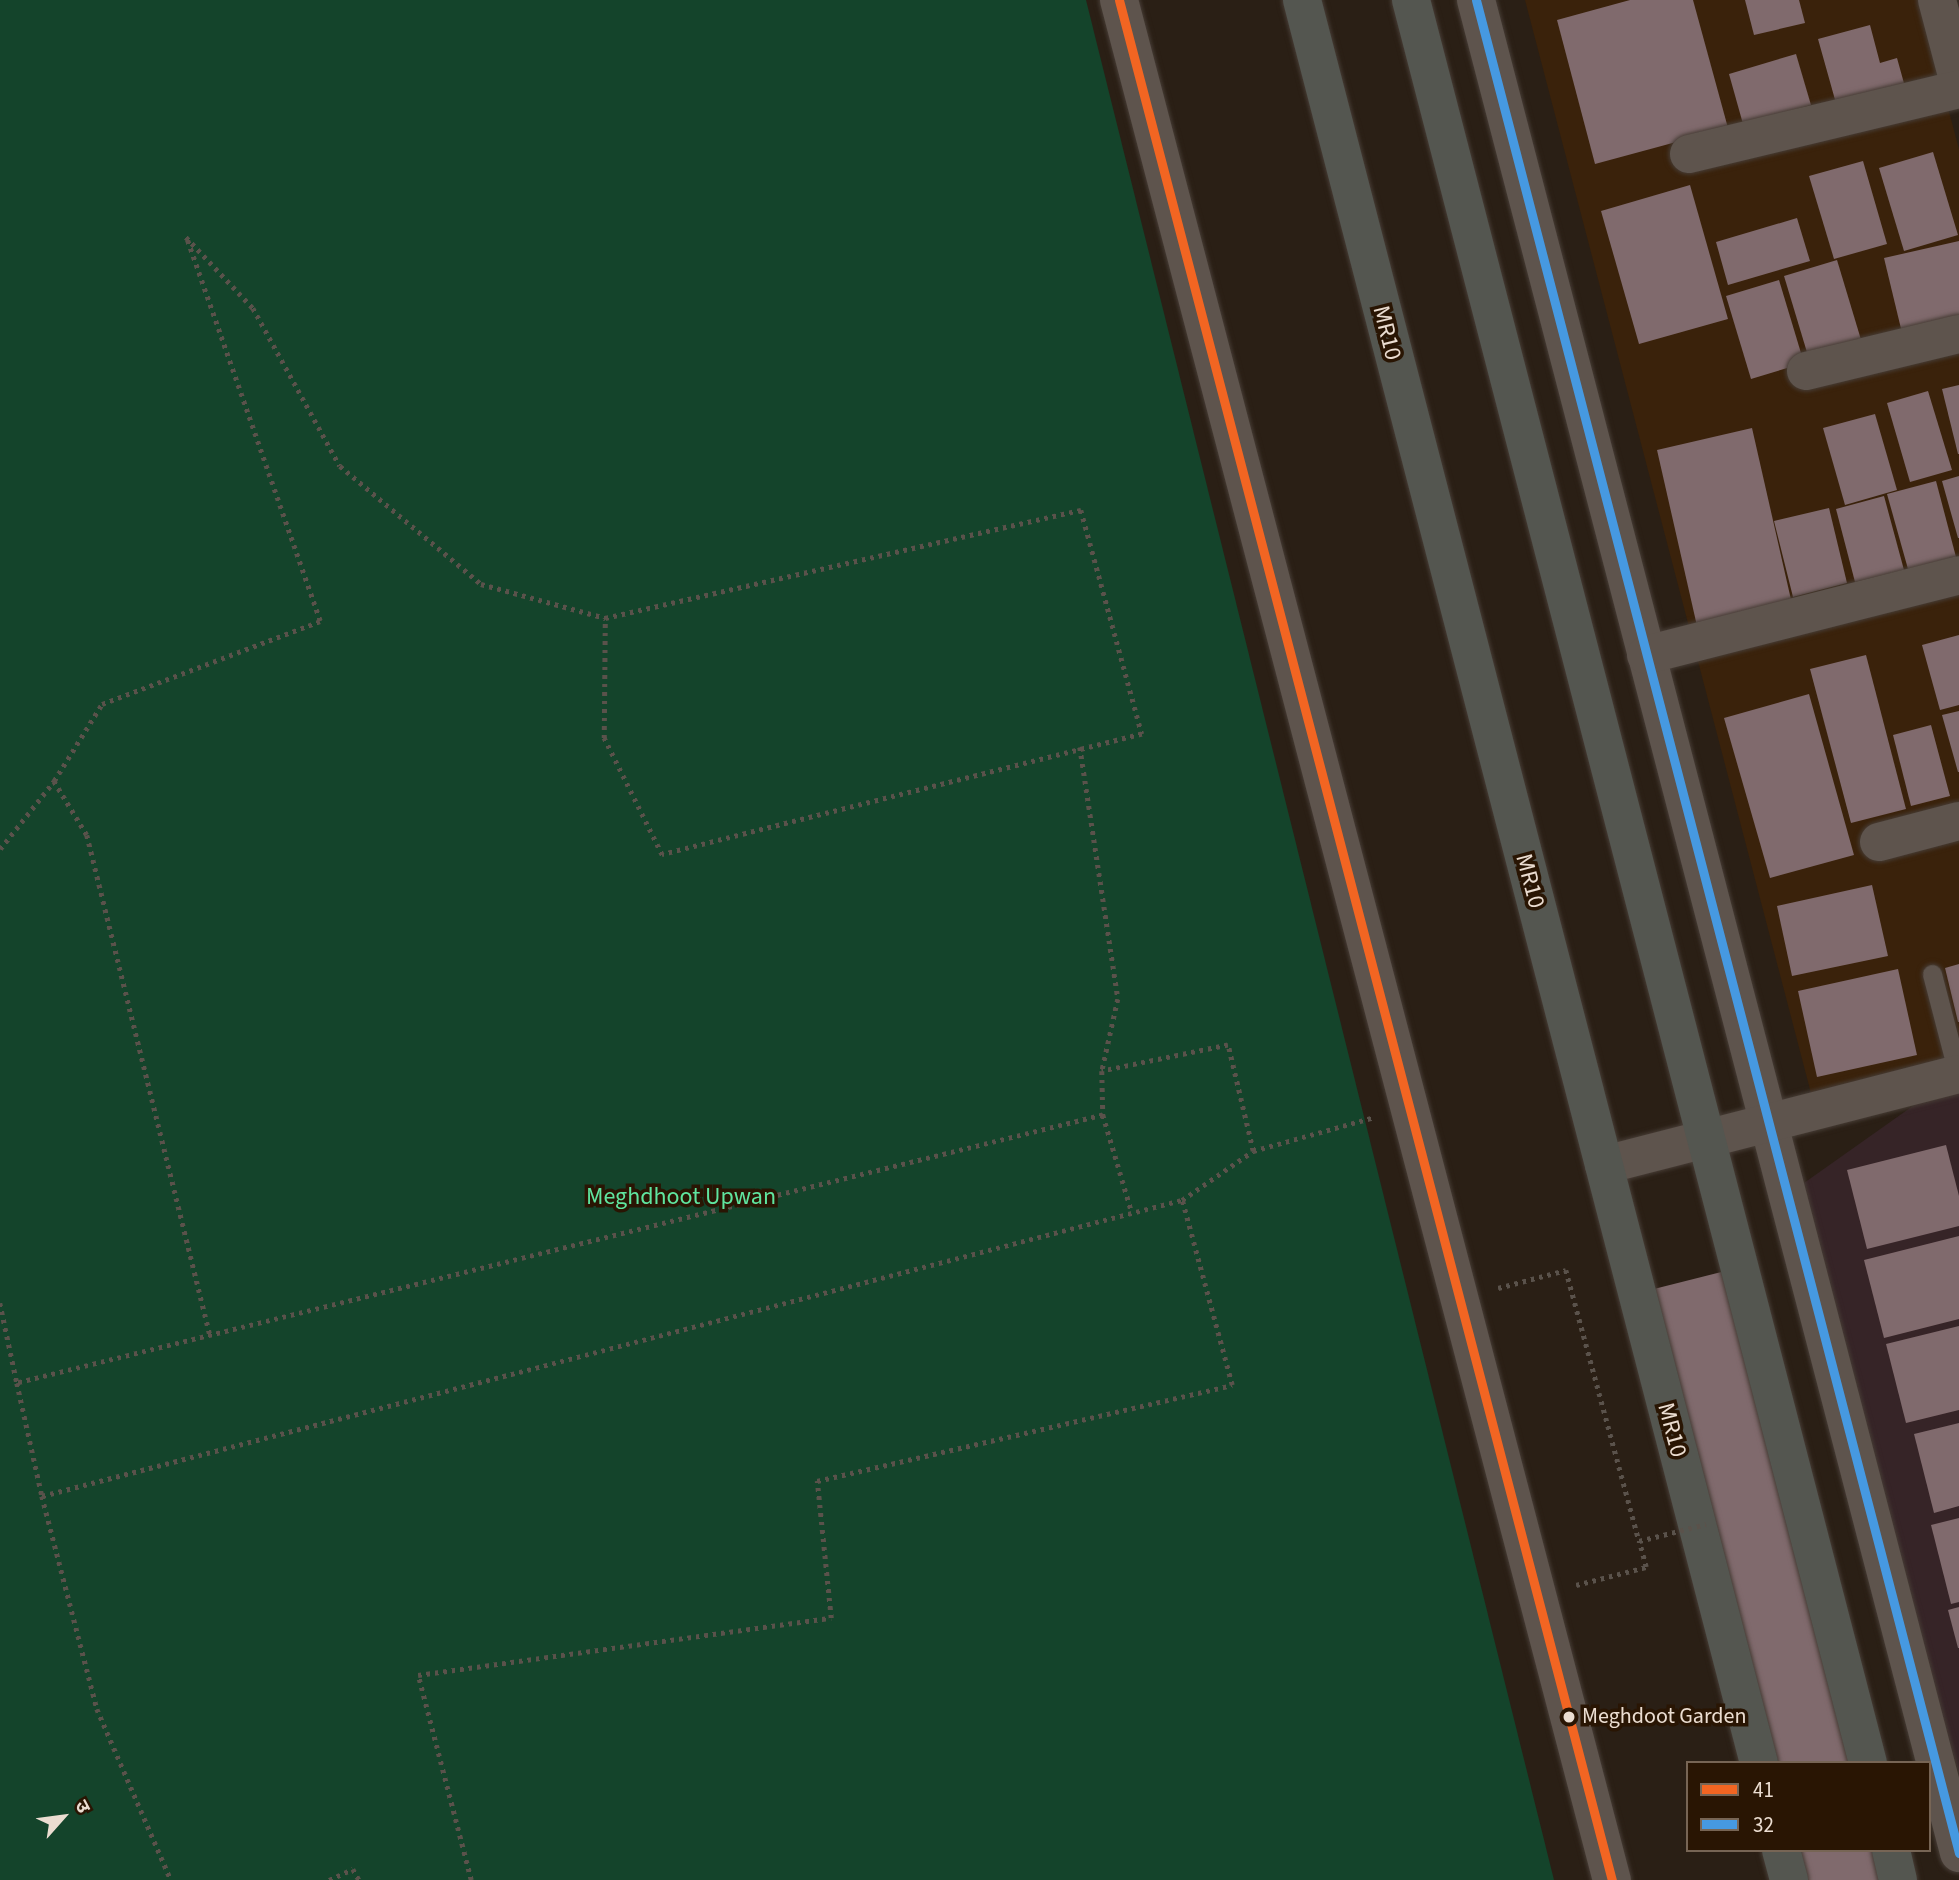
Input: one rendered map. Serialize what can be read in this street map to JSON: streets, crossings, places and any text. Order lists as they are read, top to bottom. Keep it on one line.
{"streets":{"main road":["MR10"]},"parks":["Meghdhoot Upwan"],"places":["Meghdoot Garden"],"lines":["transit line 41","transit line 32"],"legend":["41","32"],"north":"top right"}
